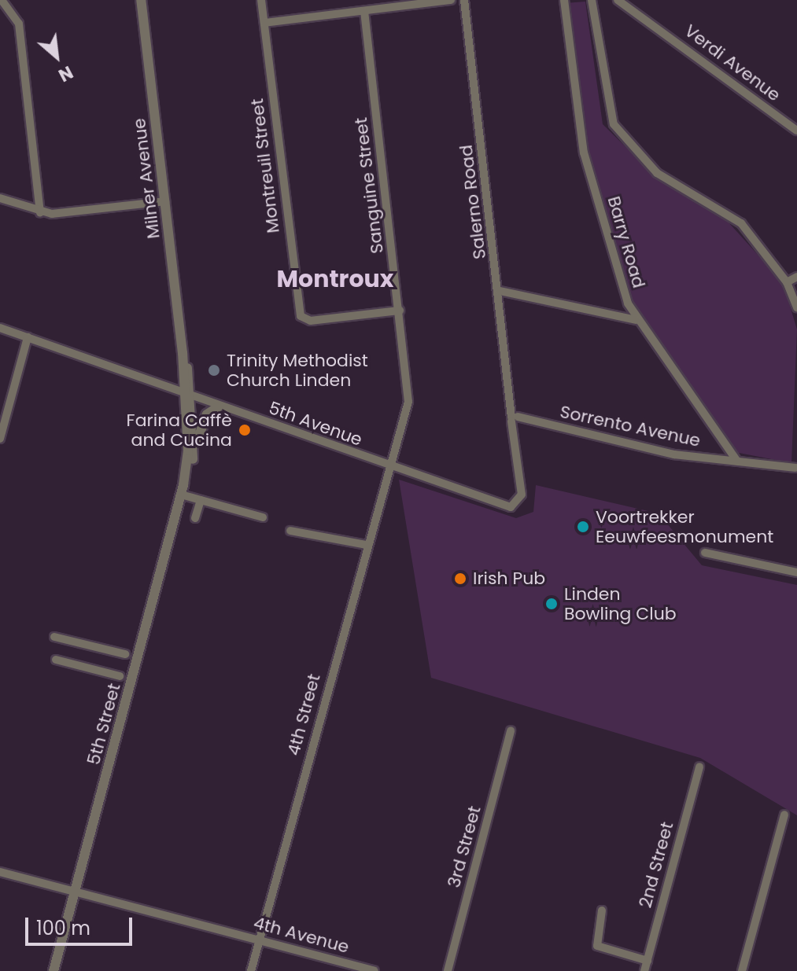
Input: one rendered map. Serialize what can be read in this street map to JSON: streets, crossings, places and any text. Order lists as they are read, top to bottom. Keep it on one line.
{"streets":{"street":["Verdi Avenue","Montreuil Street","Milner Avenue","Sanguine Street","Salerno Road","Barry Road","5th Avenue","Sorrento Avenue","4th Street","5th Street","3rd Street","2nd Street","4th Avenue"]},"crossings":[["Montreuil Street","Sanguine Street"],["Milner Avenue","5th Avenue"],["Milner Avenue","5th Street"],["Sanguine Street","5th Avenue"],["Sanguine Street","4th Street"],["Salerno Road","5th Avenue"],["Salerno Road","Sorrento Avenue"],["Barry Road","Sorrento Avenue"],["5th Avenue","4th Street"],["5th Avenue","5th Street"],["4th Street","4th Avenue"],["5th Street","4th Avenue"]],"districts":["Montroux"],"places":["Trinity Methodist Church Linden","Farina Caffè and Cucina","Voortrekker Eeuwfeesmonument","Irish Pub","Linden Bowling Club"],"scale_bar":"100 m","north":"bottom right"}
